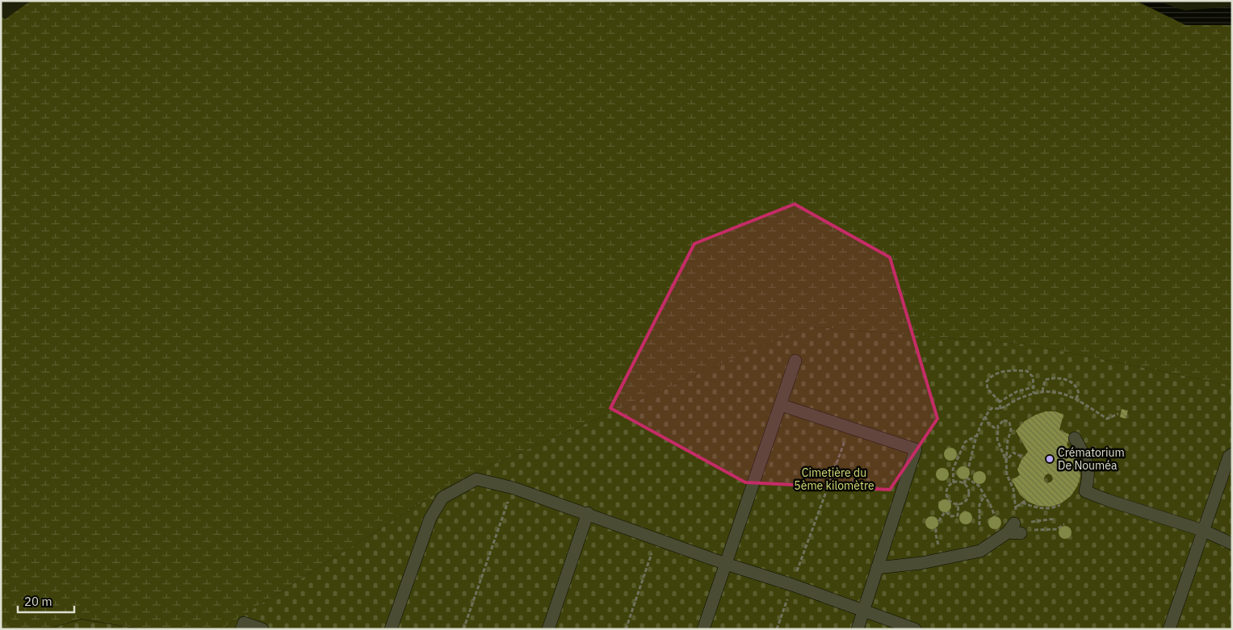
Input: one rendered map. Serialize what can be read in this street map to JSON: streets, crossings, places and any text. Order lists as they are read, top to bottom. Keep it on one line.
{"parks":["Cimetière du 5ème kilomètre"],"places":["Crématorium De Nouméa"],"scale_bar":"20 m"}
